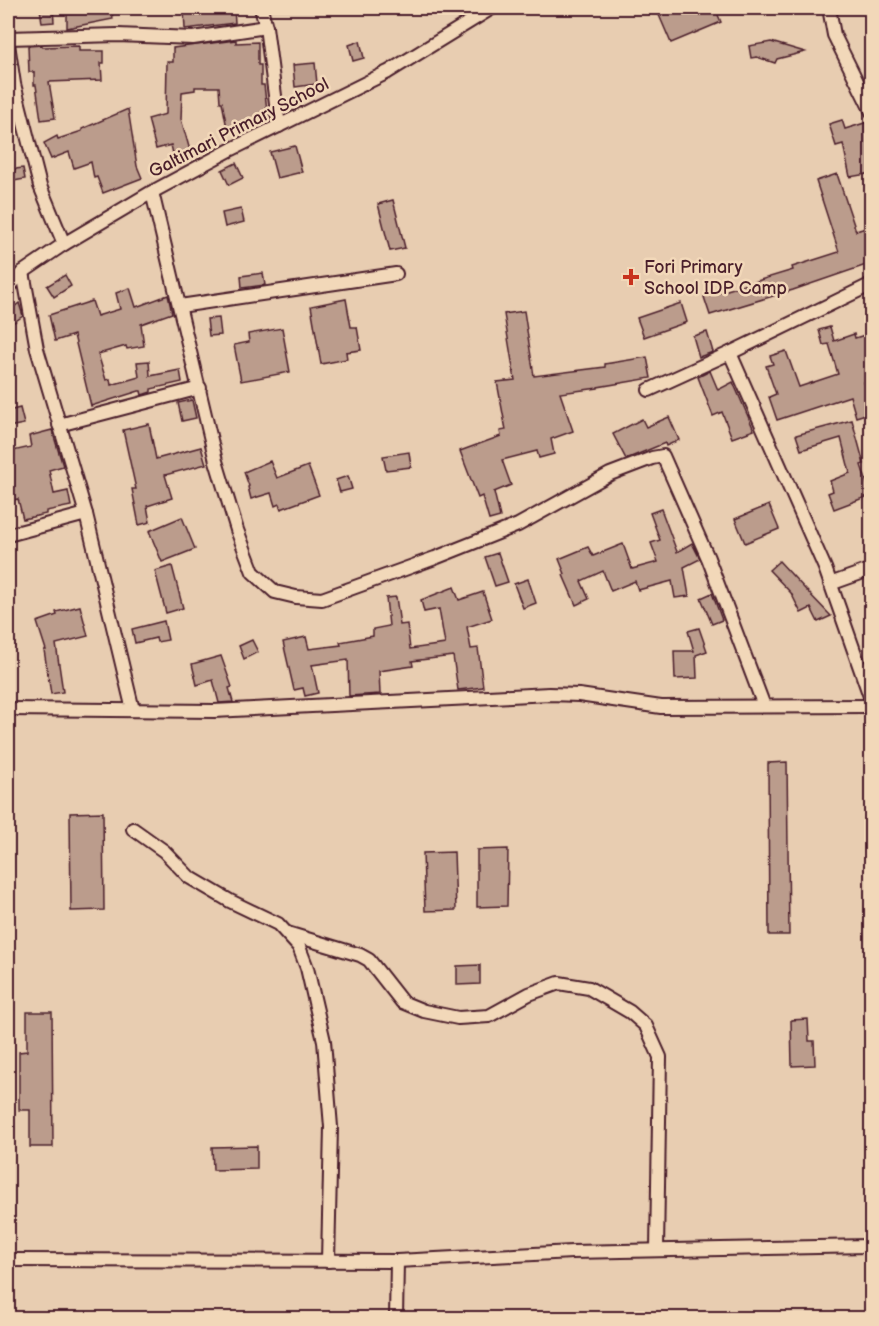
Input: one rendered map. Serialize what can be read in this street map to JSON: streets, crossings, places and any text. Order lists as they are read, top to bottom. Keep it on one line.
{"streets":{"street":["Galtimari Primary School"]},"places":{"health":["Fori Primary School IDP Camp"]}}
